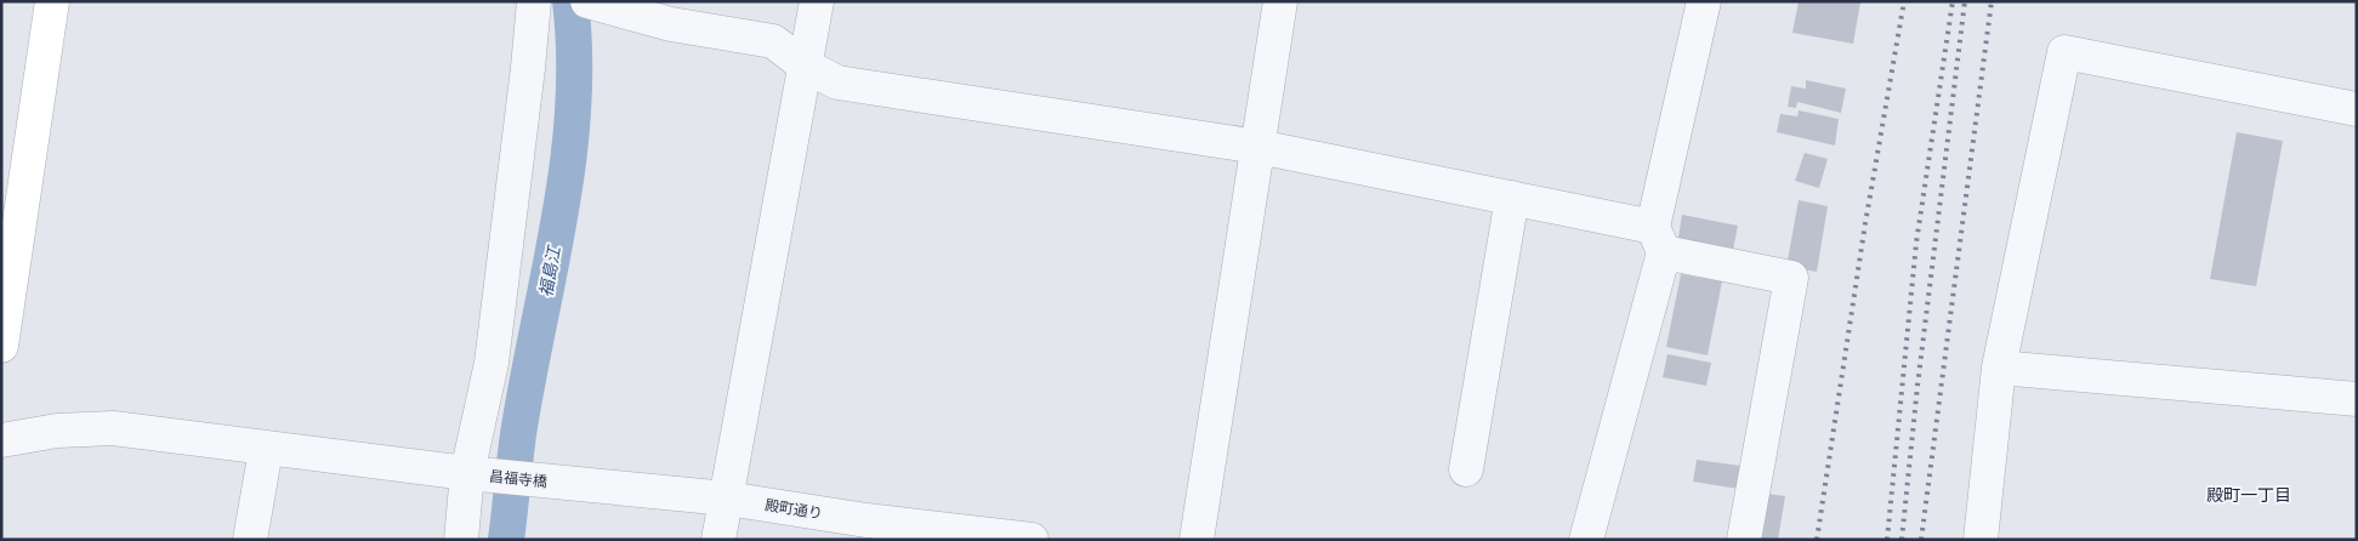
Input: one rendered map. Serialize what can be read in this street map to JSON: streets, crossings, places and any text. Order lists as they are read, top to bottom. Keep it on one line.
{"streets":{"street":["昌福寺橋","殿町通り"]},"crossings":[["昌福寺橋","殿町通り"]],"districts":["殿町一丁目"],"water":["福島江"]}
